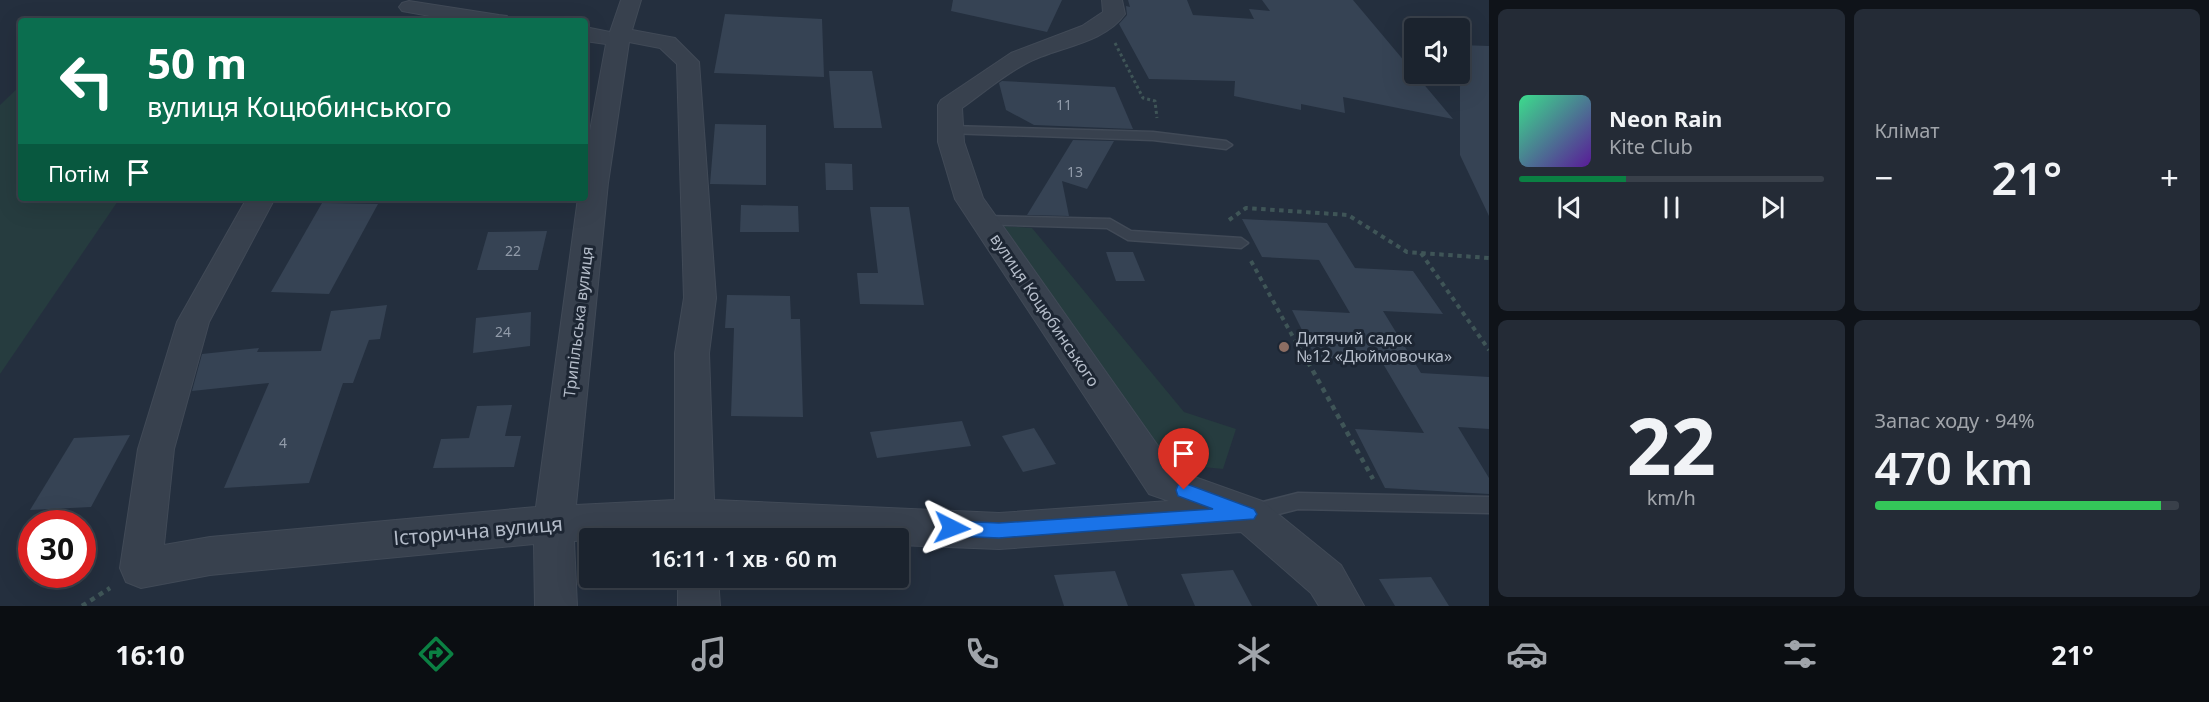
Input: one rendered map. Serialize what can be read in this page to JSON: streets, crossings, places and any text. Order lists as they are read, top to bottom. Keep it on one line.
{"streets":{"street":["вулиця Коцюбинського","Трипільська вулиця","Історична вулиця"]},"crossings":[["вулиця Коцюбинського","Історична вулиця"],["Трипільська вулиця","Історична вулиця"]],"places":["Дитячий садок №12 «Дюймовочка»"],"house_numbers":["11","13","22","24","4"],"page":{"tile":["Клімат",["22","km/h"],["Запас ходу · 94%","470 km"]],"turn":["50 m","вулиця Коцюбинського"],"song":["Neon Rain","Kite Club"],"then":"Потім","heat":["−","21°","+"],"limit":"30","trip":"16:11 · 1 хв · 60 m","tabs":["16:10","21°"]}}
